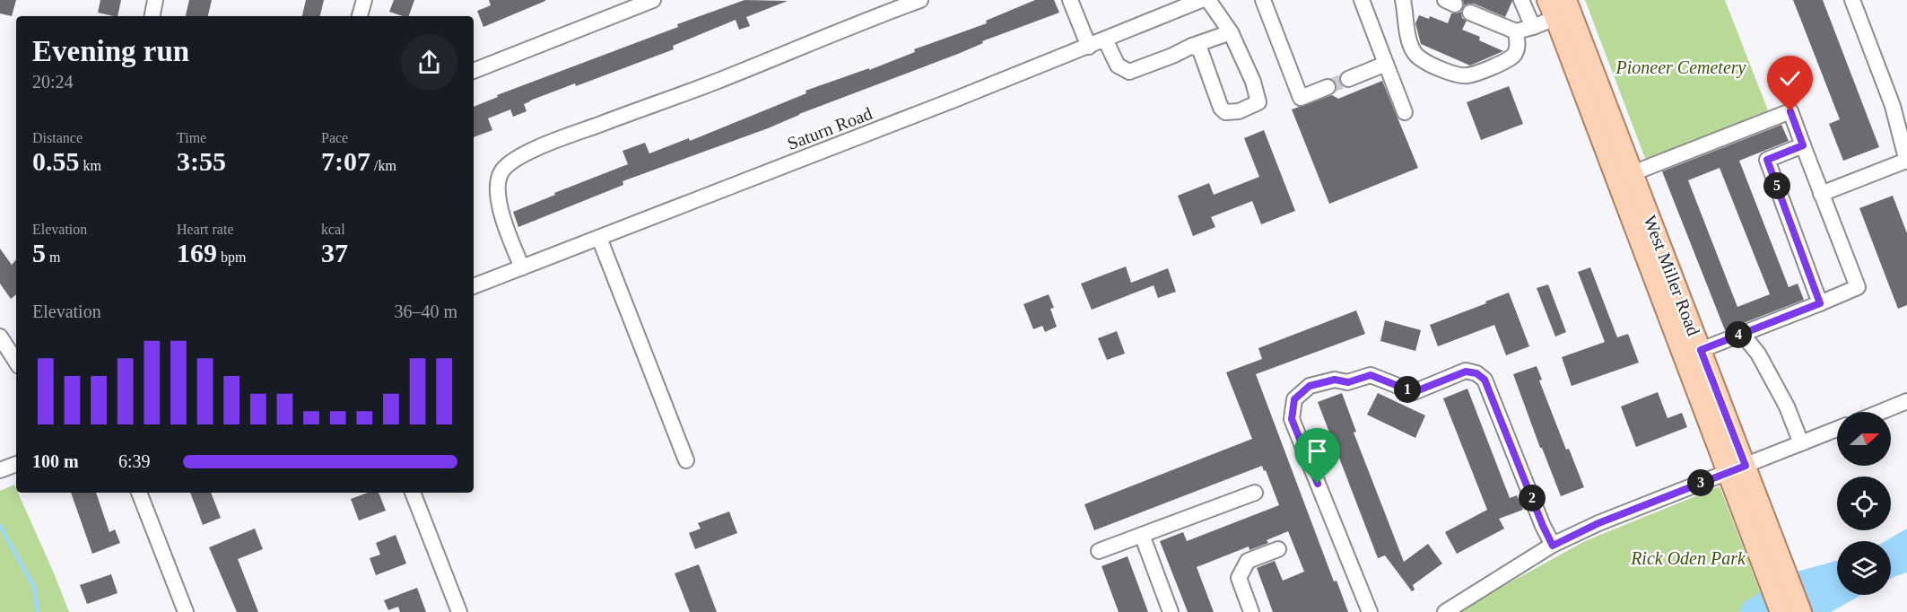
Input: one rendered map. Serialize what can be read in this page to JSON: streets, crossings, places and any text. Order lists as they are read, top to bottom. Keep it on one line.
{"streets":{"main road":["West Miller Road"],"street":["Saturn Road"]},"parks":["Pioneer Cemetery","Rick Oden Park"],"north":"right","page":{"heading":["Evening run","20:24"],"stats":[["Distance","0.55 km"],["Time","3:55"],["Pace","7:07 /km"],["Elevation","5 m"],["Heart rate","169 bpm"],["kcal","37"]],"pins":["5","4","1","3","2"],"chart":["Elevation","36–40 m"],"list":[{"name":"100 m","note":"6:39"}]}}
